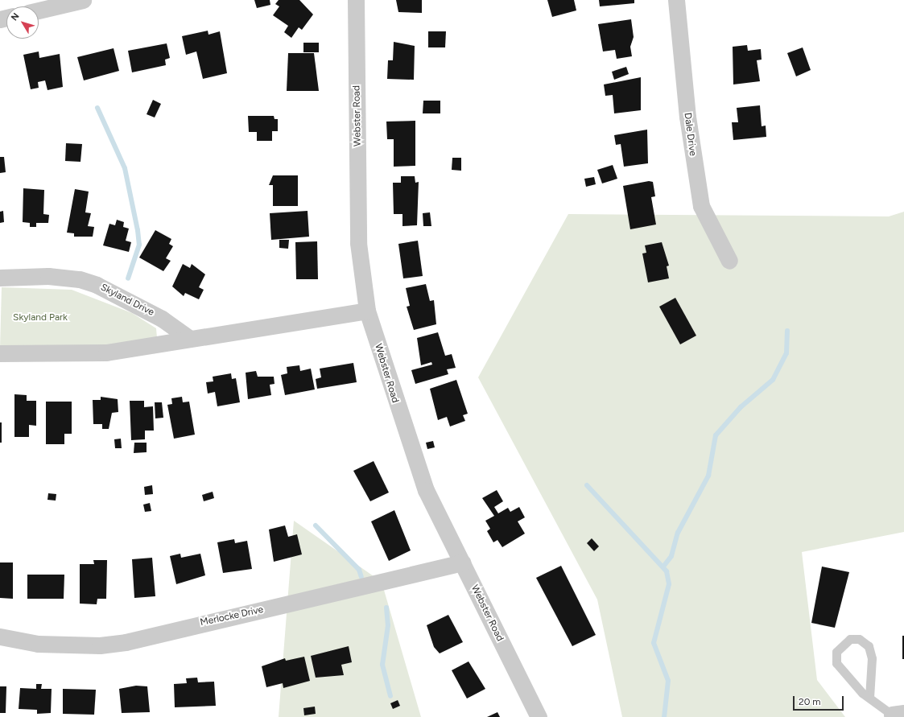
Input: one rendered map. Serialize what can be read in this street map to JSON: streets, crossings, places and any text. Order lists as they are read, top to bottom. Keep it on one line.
{"streets":{"street":["Webster Road","Dale Drive","Skyland Drive","Merlocke Drive"]},"crossings":[["Webster Road","Merlocke Drive"]],"parks":["Skyland Park"],"scale_bar":"20 m","north":"top left"}
